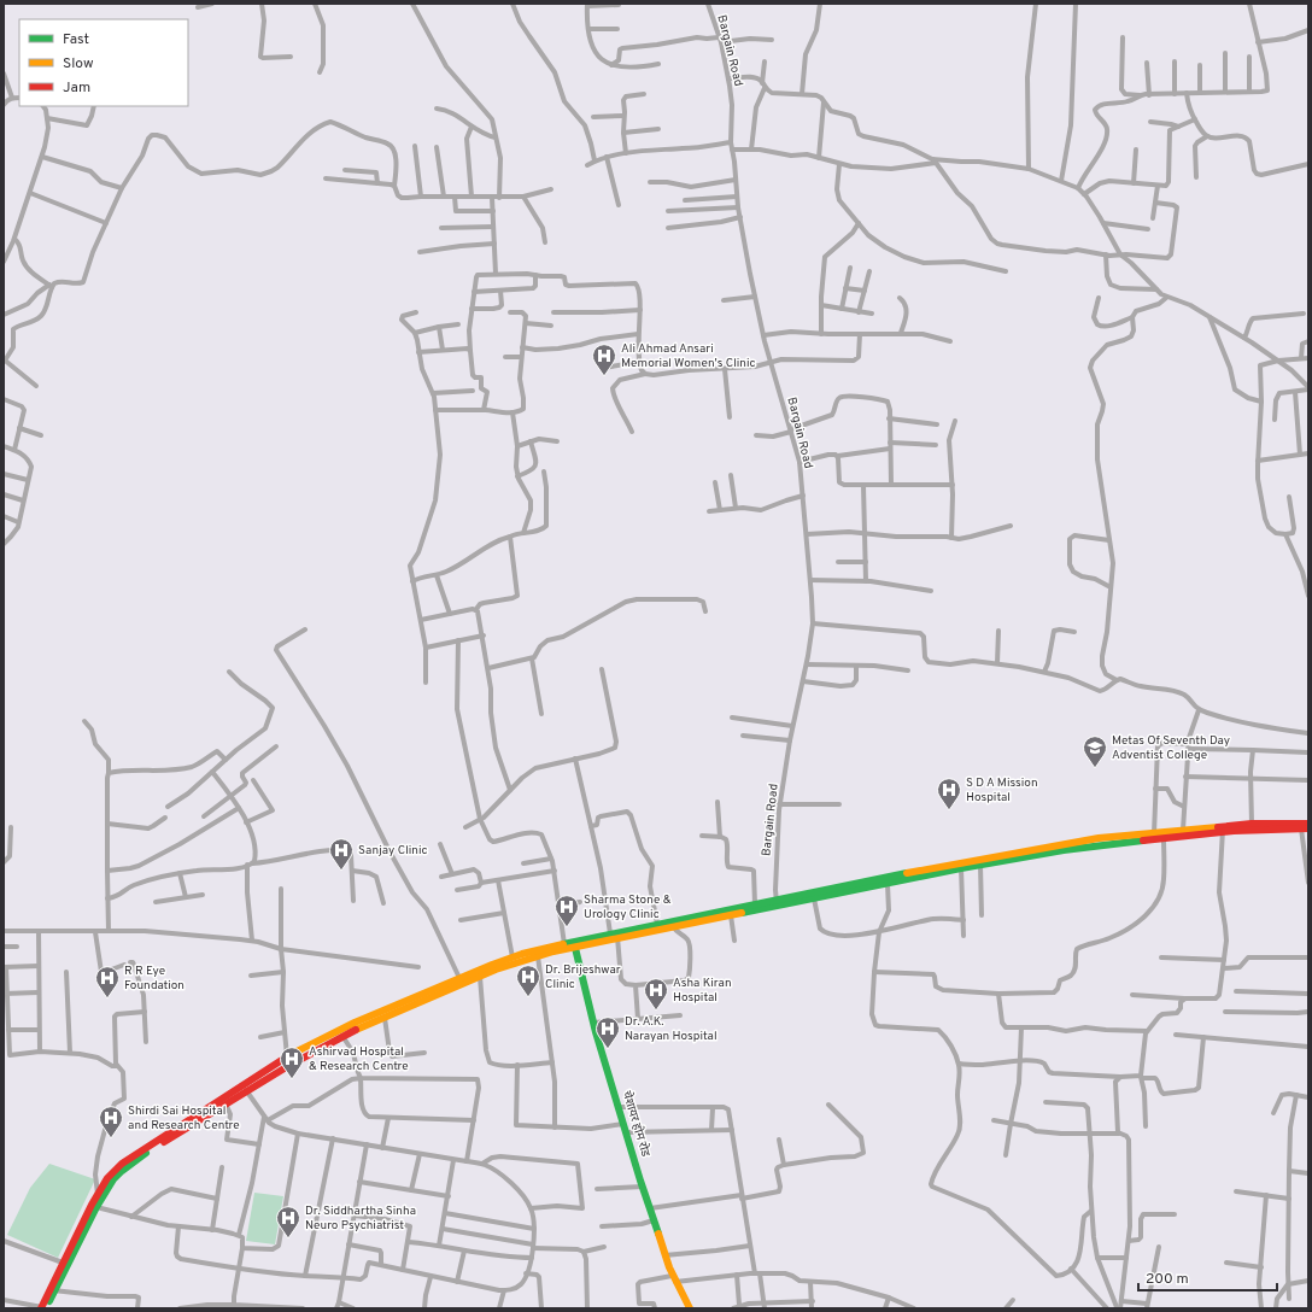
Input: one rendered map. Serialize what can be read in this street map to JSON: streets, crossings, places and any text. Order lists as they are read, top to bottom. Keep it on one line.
{"streets":{"main road":["चेशायर होम रोड"],"street":["Bargain Road"]},"places":{"hospital":["Ali Ahmad Ansari Memorial Women's Clinic","S D A Mission Hospital","Sanjay Clinic","Sharma Stone & Urology Clinic","Dr. Brijeshwar Clinic","R R Eye Foundation","Asha Kiran Hospital","Dr. A.K. Narayan Hospital","Ashirvad Hospital & Research Centre","Shirdi Sai Hospital and Research Centre","Dr. Siddhartha Sinha Neuro Psychiatrist"],"school or university":["Metas Of Seventh Day Adventist College"]},"legend":["Fast","Slow","Jam"],"scale_bar":"200 m"}
